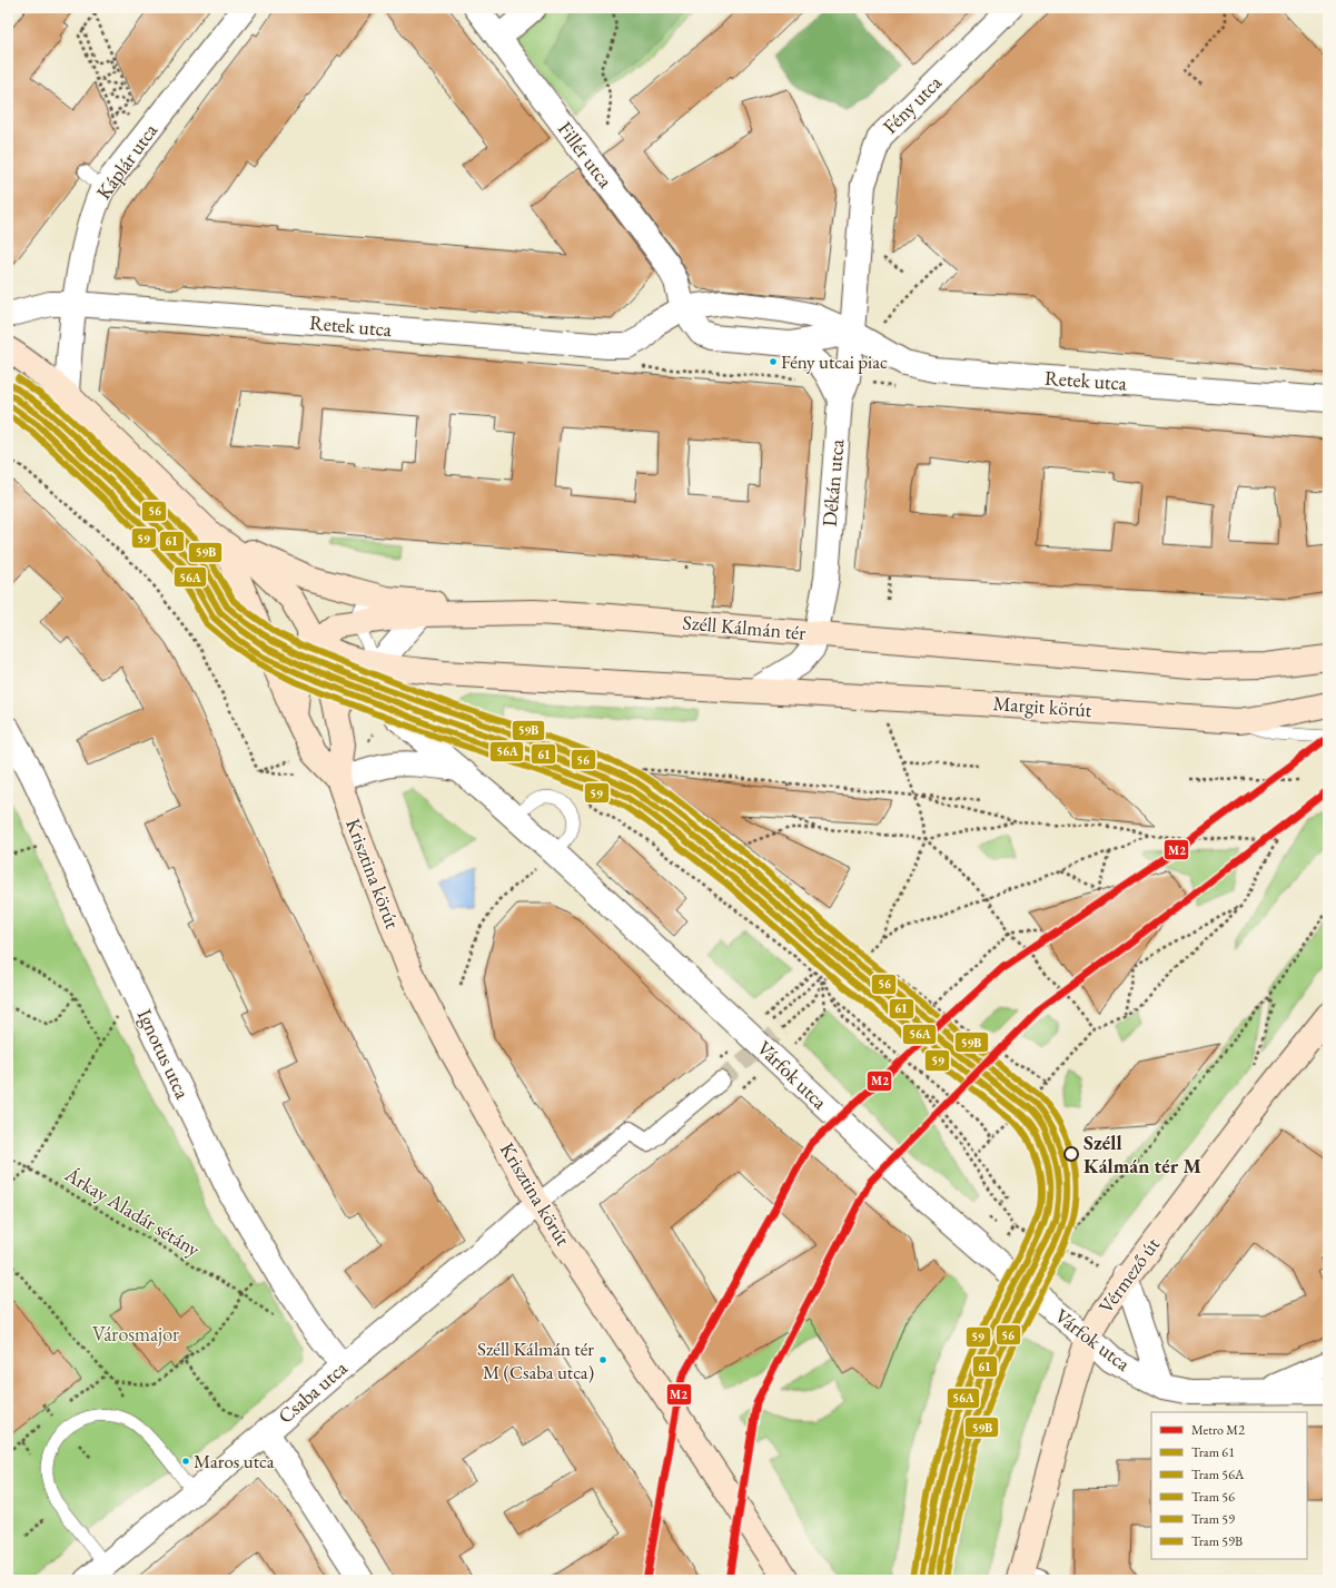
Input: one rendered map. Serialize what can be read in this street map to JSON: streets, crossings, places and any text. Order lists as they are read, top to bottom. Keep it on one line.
{"streets":{"main road":["Széll Kálmán tér","Margit körút","Krisztina körút","Vérmező út"],"street":["Fény utca","Fillér utca","Káplár utca","Retek utca","Dékán utca","Ignotus utca","Várfok utca","Csaba utca"],"path":["Árkay Aladár sétány"]},"crossings":[["Fény utca","Retek utca"],["Fény utca","Dékán utca"],["Fillér utca","Retek utca"],["Káplár utca","Retek utca"],["Retek utca","Dékán utca"],["Dékán utca","Széll Kálmán tér"],["Széll Kálmán tér","Margit körút"],["Széll Kálmán tér","Krisztina körút"],["Krisztina körút","Várfok utca"],["Krisztina körút","Csaba utca"],["Ignotus utca","Csaba utca"],["Várfok utca","Vérmező út"]],"parks":["Városmajor"],"places":["Fény utcai piac","Széll Kálmán tér M","Széll Kálmán tér M (Csaba utca)","Maros utca"],"lines":["tram line 59B","tram line 56","tram line 61","tram line 56A","tram line 59","metro line M2"],"legend":["Metro M2","Tram 61","Tram 56A","Tram 56","Tram 59","Tram 59B"]}
